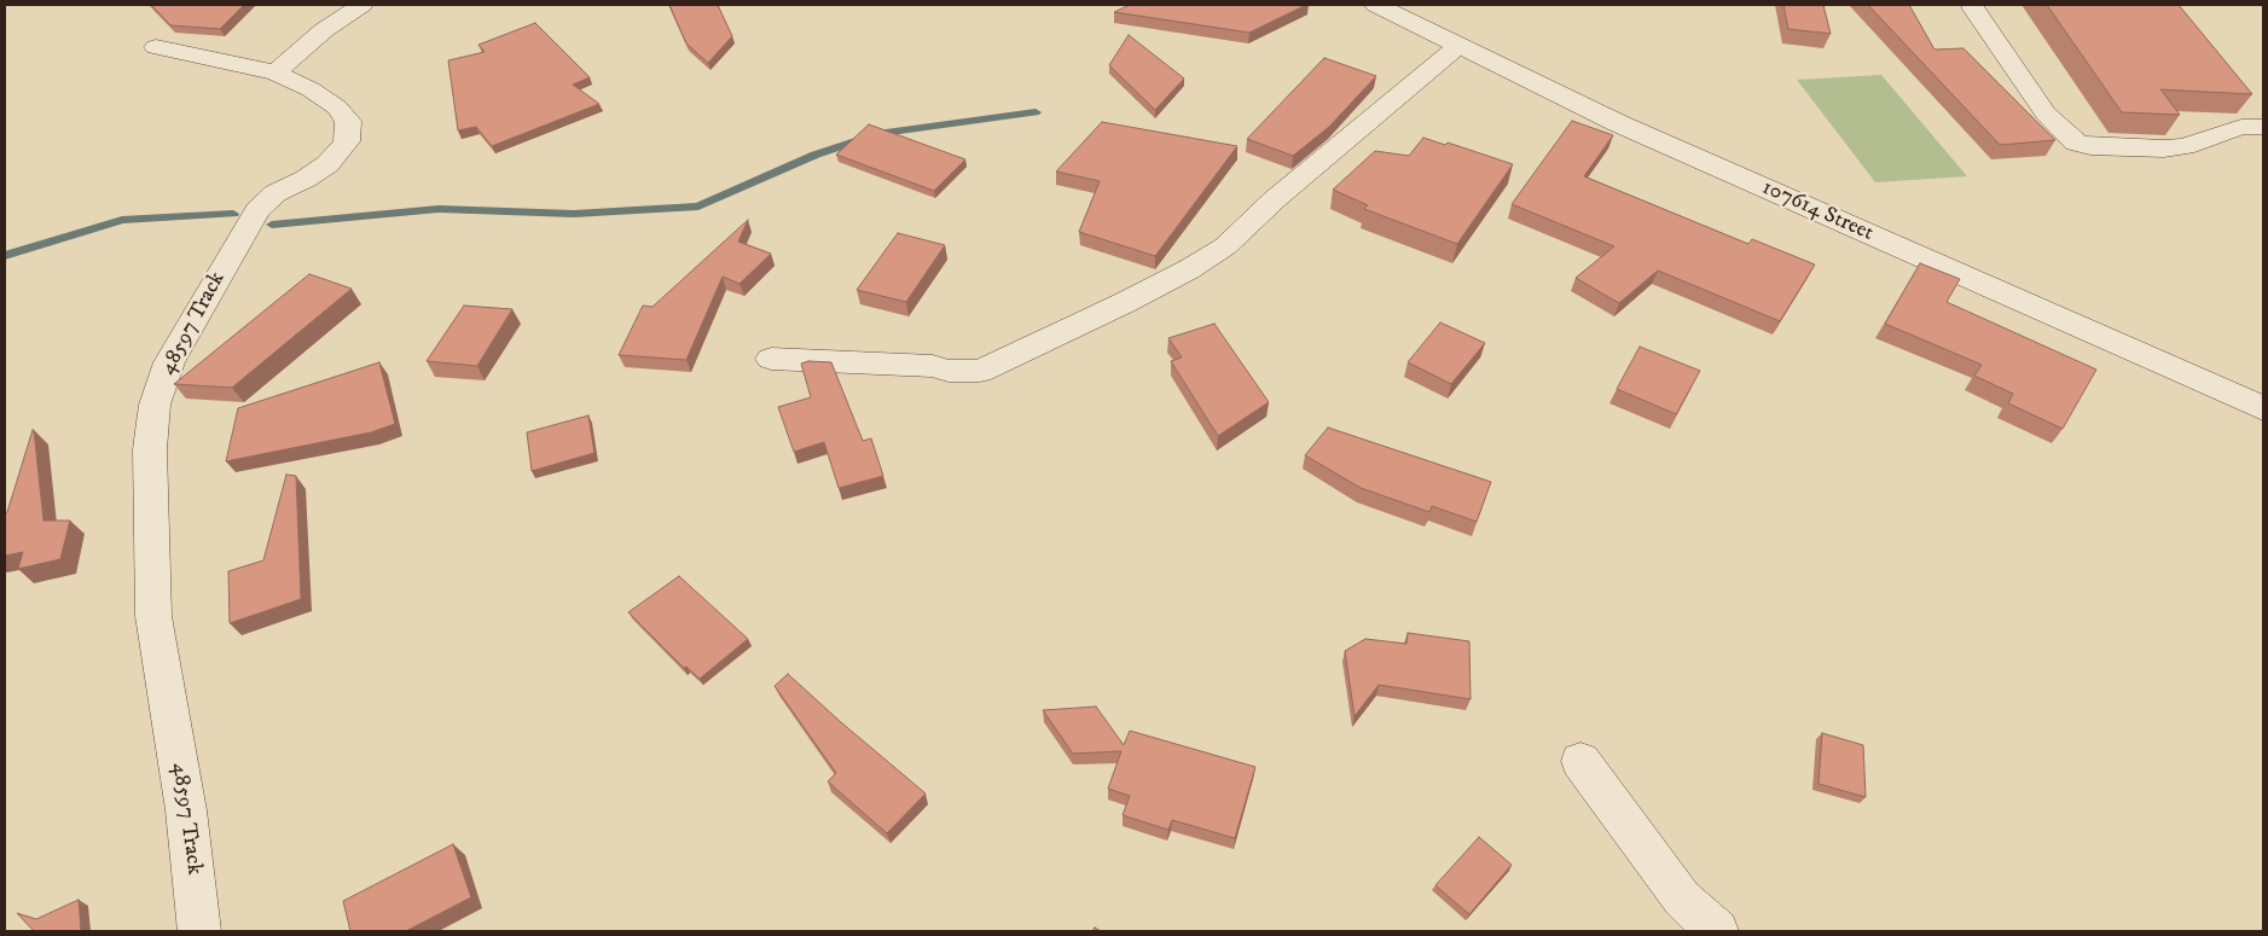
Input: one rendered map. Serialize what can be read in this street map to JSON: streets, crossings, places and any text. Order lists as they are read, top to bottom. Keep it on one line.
{"streets":{"street":["107614 Street","48597 Track"]}}
